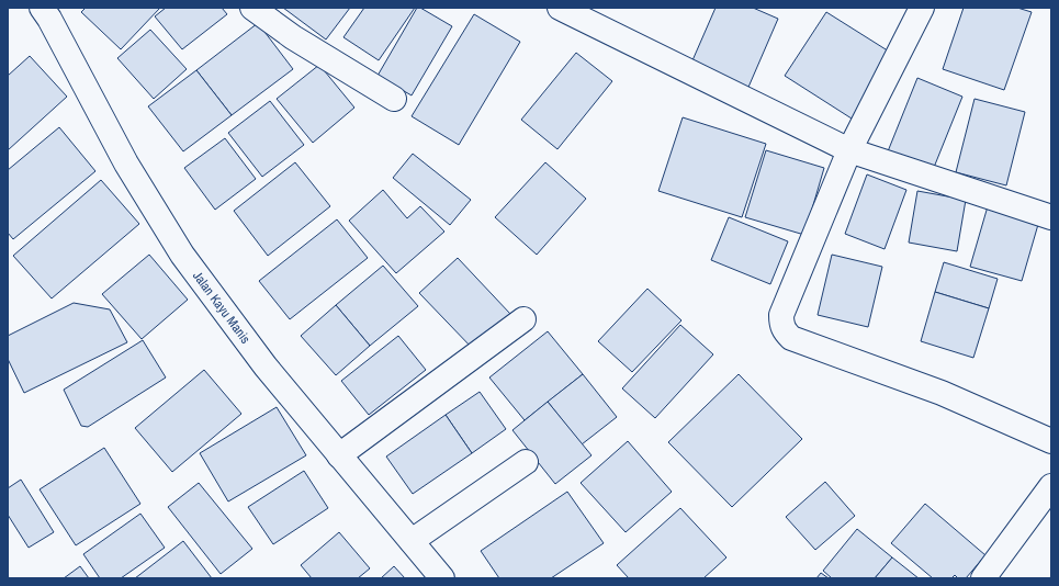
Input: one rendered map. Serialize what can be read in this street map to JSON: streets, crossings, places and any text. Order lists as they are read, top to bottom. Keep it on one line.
{"streets":{"street":["Jalan Kayu Manis"]}}
